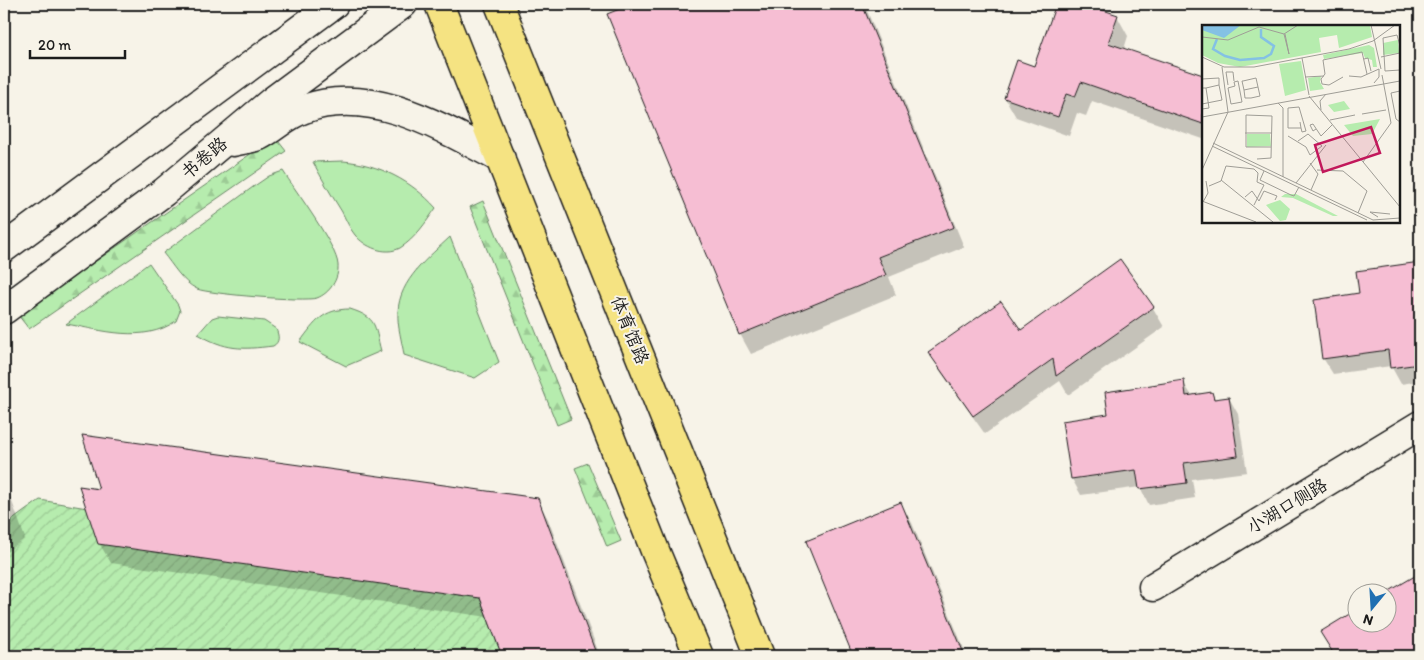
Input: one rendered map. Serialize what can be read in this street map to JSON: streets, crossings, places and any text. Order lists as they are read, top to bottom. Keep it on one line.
{"streets":{"main road":["体育馆路"],"street":["书卷路","小湖口侧路"]},"scale_bar":"20 m","north":"bottom"}
